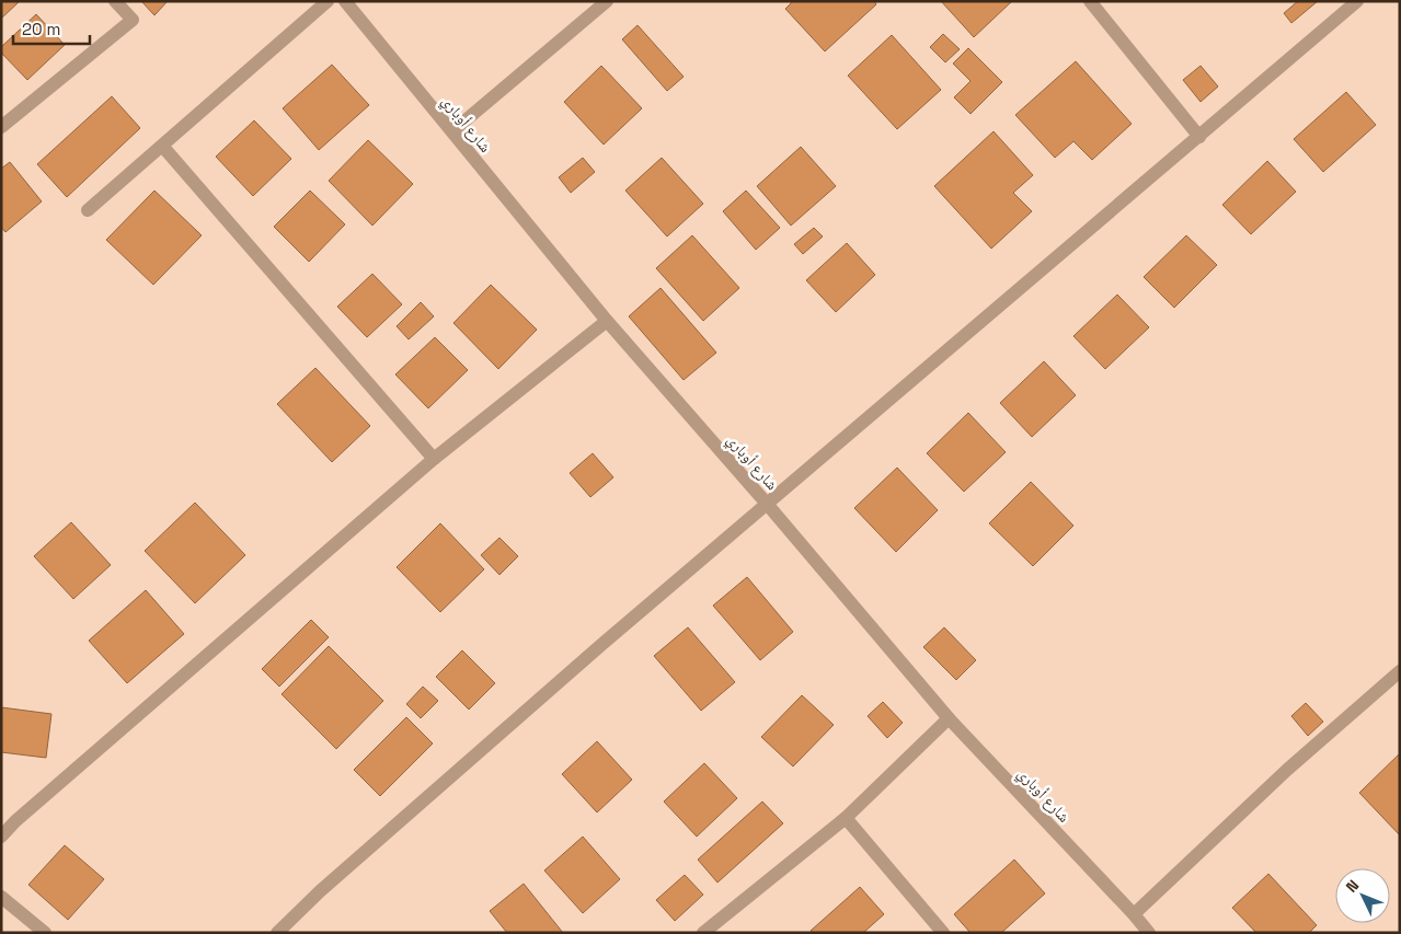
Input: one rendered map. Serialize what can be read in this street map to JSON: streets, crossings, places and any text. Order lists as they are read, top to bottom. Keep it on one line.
{"streets":{"street":["شارع أوباري"]},"scale_bar":"20 m","north":"top left"}
